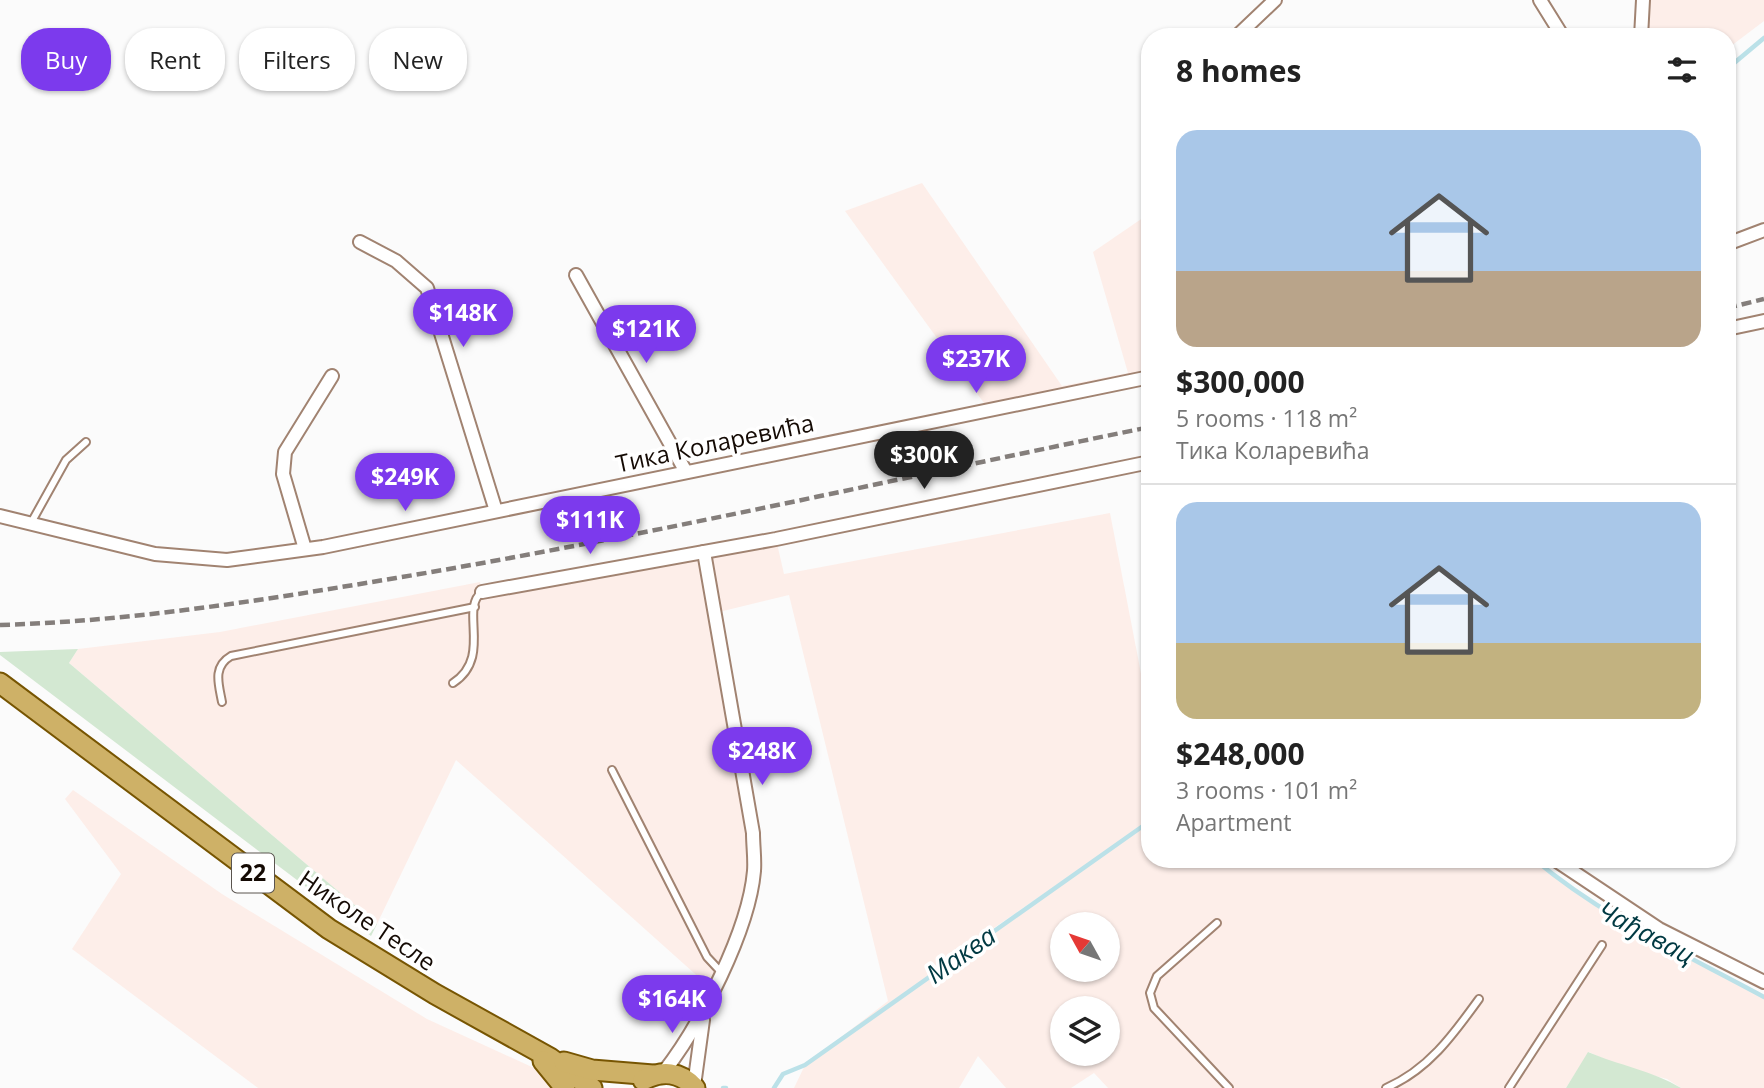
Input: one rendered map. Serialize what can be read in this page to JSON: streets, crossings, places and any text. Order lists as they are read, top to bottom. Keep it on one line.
{"streets":{"main road":["22","Николе Тесле"],"street":["Тика Коларевића"]},"crossings":[["22","Николе Тесле"]],"water":["Чађавац","Маква"],"north":"top left","page":{"chip":["Buy","Rent","Filters","New"],"heading":"8 homes","list":[{"name":"$300,000","note":"5 rooms · 118 m² · Тика Коларевића"},{"name":"$248,000","note":"3 rooms · 101 m² · Apartment"}],"price":["$148K","$121K","$237K","$300K","$249K","$111K","$248K","$164K"]}}
